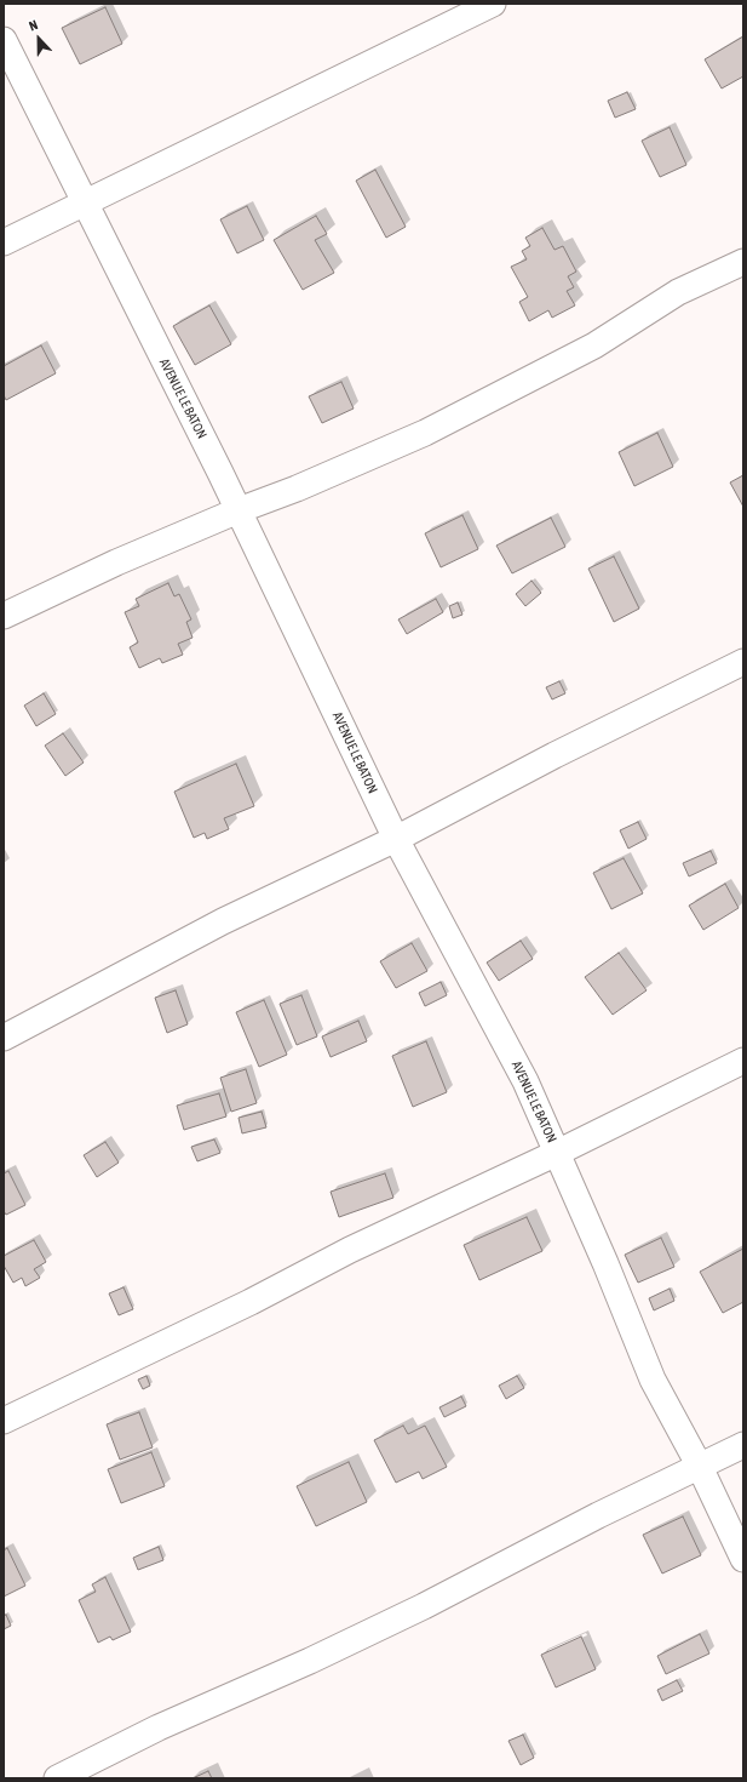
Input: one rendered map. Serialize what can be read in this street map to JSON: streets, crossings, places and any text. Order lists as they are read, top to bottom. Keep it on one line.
{"streets":{"street":["AVENUE LE BATON"]},"north":"top"}
